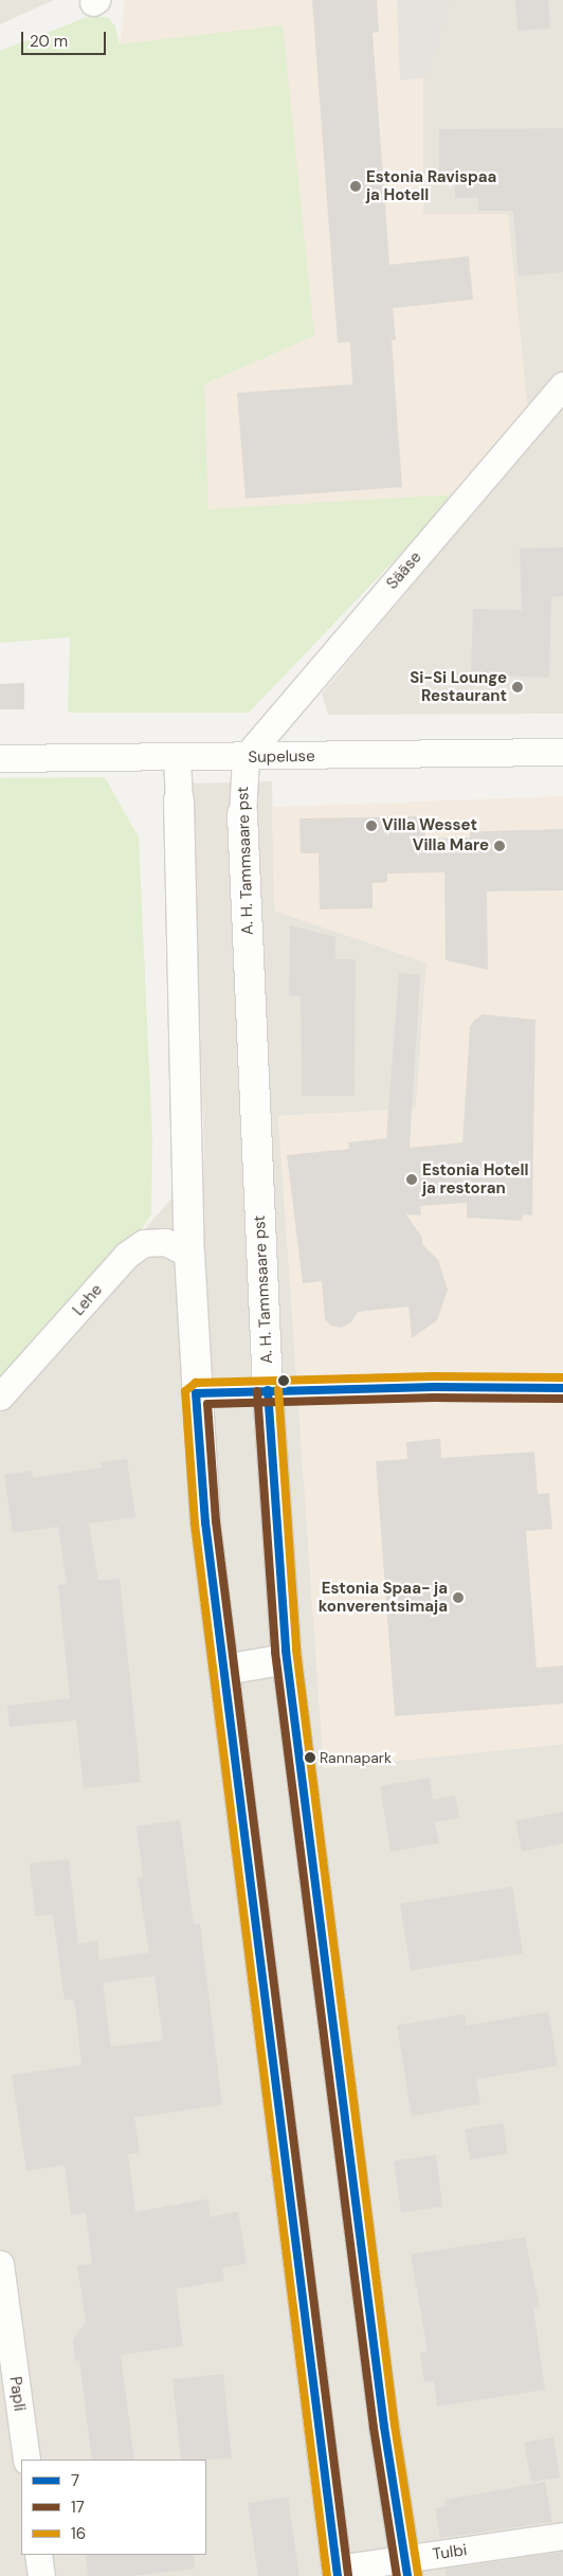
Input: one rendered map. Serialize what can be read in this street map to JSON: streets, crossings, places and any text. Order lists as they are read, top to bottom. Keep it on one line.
{"streets":{"street":["Sääse","Supeluse","A. H. Tammsaare pst","Lehe","Papli","Tulbi"]},"crossings":[["Sääse","Supeluse"],["Sääse","A. H. Tammsaare pst"],["Supeluse","A. H. Tammsaare pst"],["A. H. Tammsaare pst","Tulbi"]],"places":["Estonia Ravispaa ja Hotell","Si-Si Lounge Restaurant","Villa Wesset","Villa Mare","Estonia Hotell ja restoran","Estonia Spaa- ja konverentsimaja","Rannapark"],"lines":["transit line 16","transit line 7","transit line 17"],"legend":["7","17","16"],"scale_bar":"20 m"}
